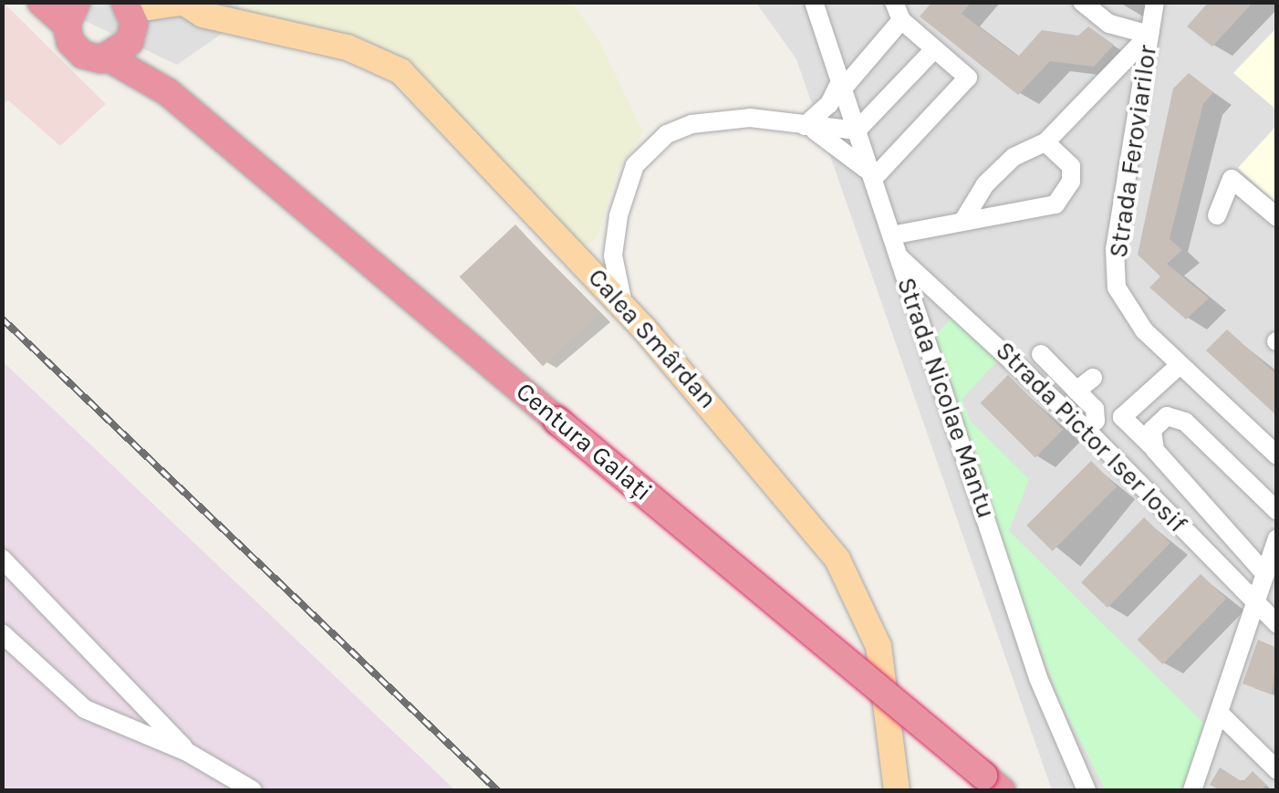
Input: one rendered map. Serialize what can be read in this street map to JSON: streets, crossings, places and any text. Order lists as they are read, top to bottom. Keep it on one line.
{"streets":{"highway":["Centura Galați"],"main road":["Calea Smârdan"],"street":["Strada Feroviarilor","Strada Nicolae Mantu","Strada Pictor Iser Iosif"]},"crossings":[["Strada Nicolae Mantu","Strada Pictor Iser Iosif"]]}
